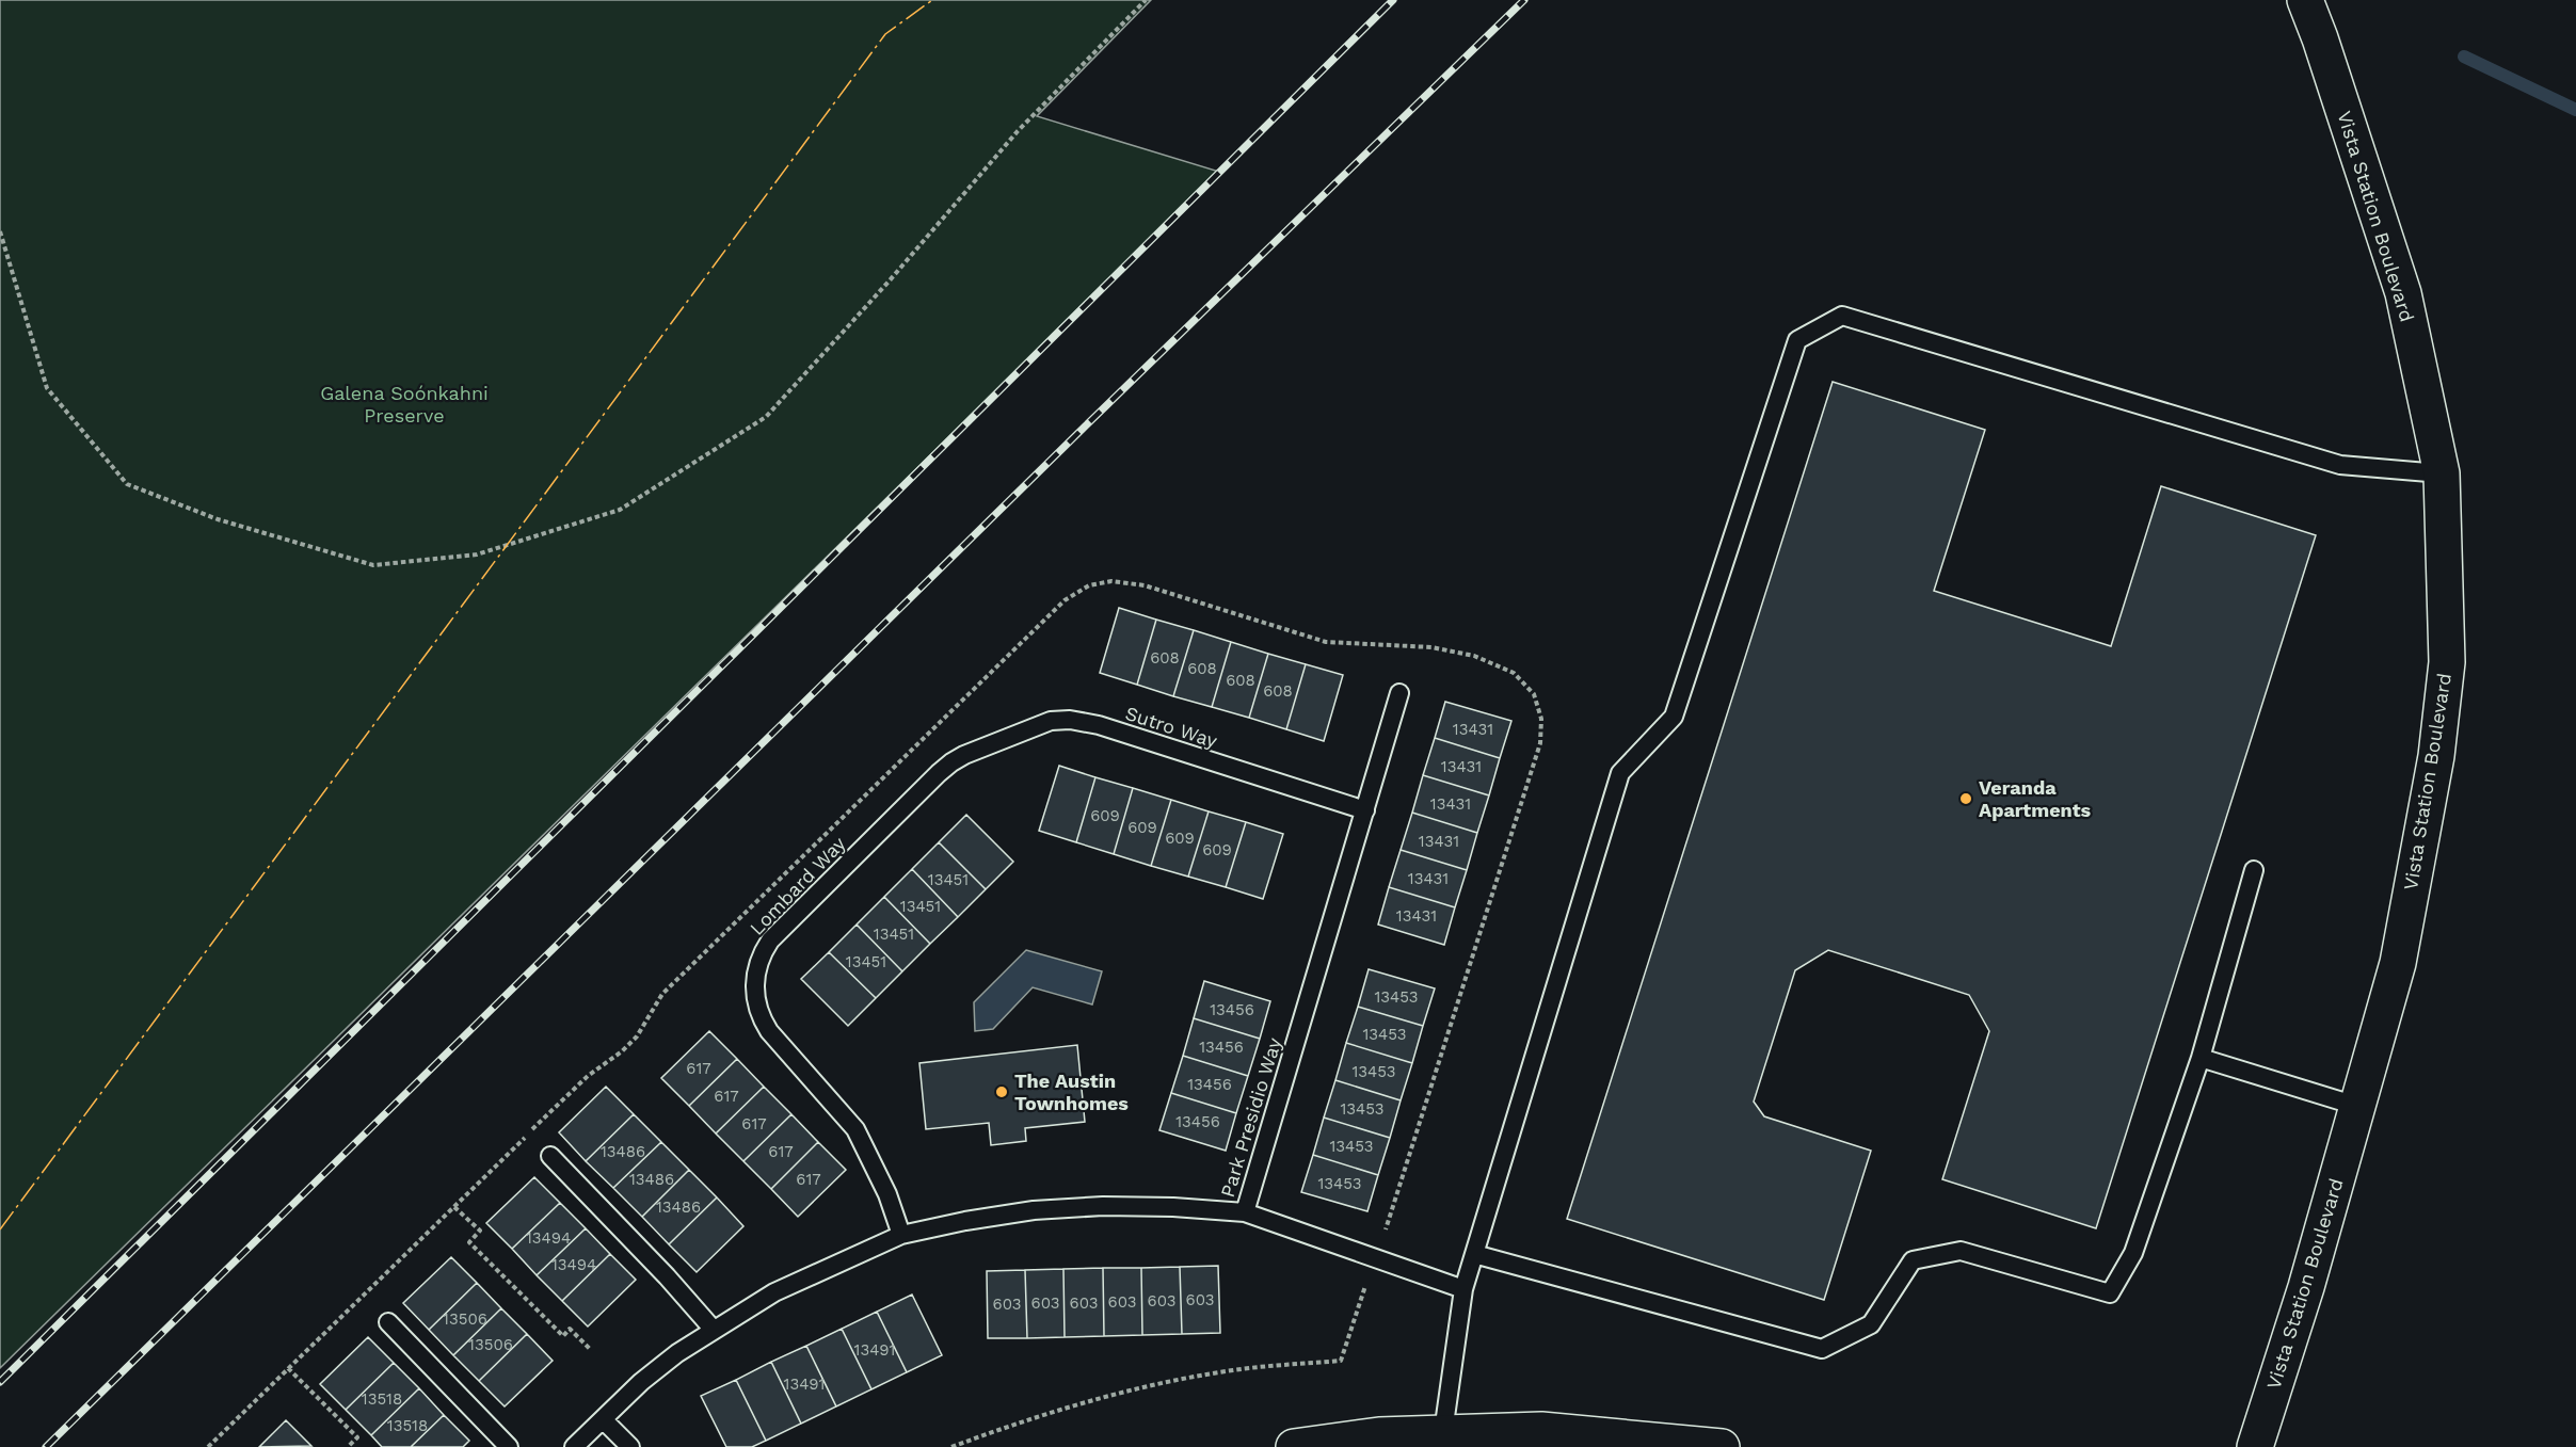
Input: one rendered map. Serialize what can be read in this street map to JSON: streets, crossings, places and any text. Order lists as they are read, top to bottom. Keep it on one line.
{"streets":{"street":["Vista Station Boulevard"],"lane":["Sutro Way","Lombard Way","Park Presidio Way"]},"crossings":[["Sutro Way","Lombard Way"],["Sutro Way","Park Presidio Way"],["Lombard Way","Park Presidio Way"]],"parks":["Galena Soónkahni Preserve"],"places":["Veranda Apartments","The Austin Townhomes"],"house_numbers":["608","608","608","608","13431","13431","13431","609","609","609","13431","609","13431","13451","13451","13431","13451","13451","13453","13456","13453","13456","617","13453","13456","617","13453","13456","617","13453","13486","617","13486","617","13453","13486","13494","13494","603","603","603","603","603","603","13506","13506","13491","13491","13518","13518"]}
